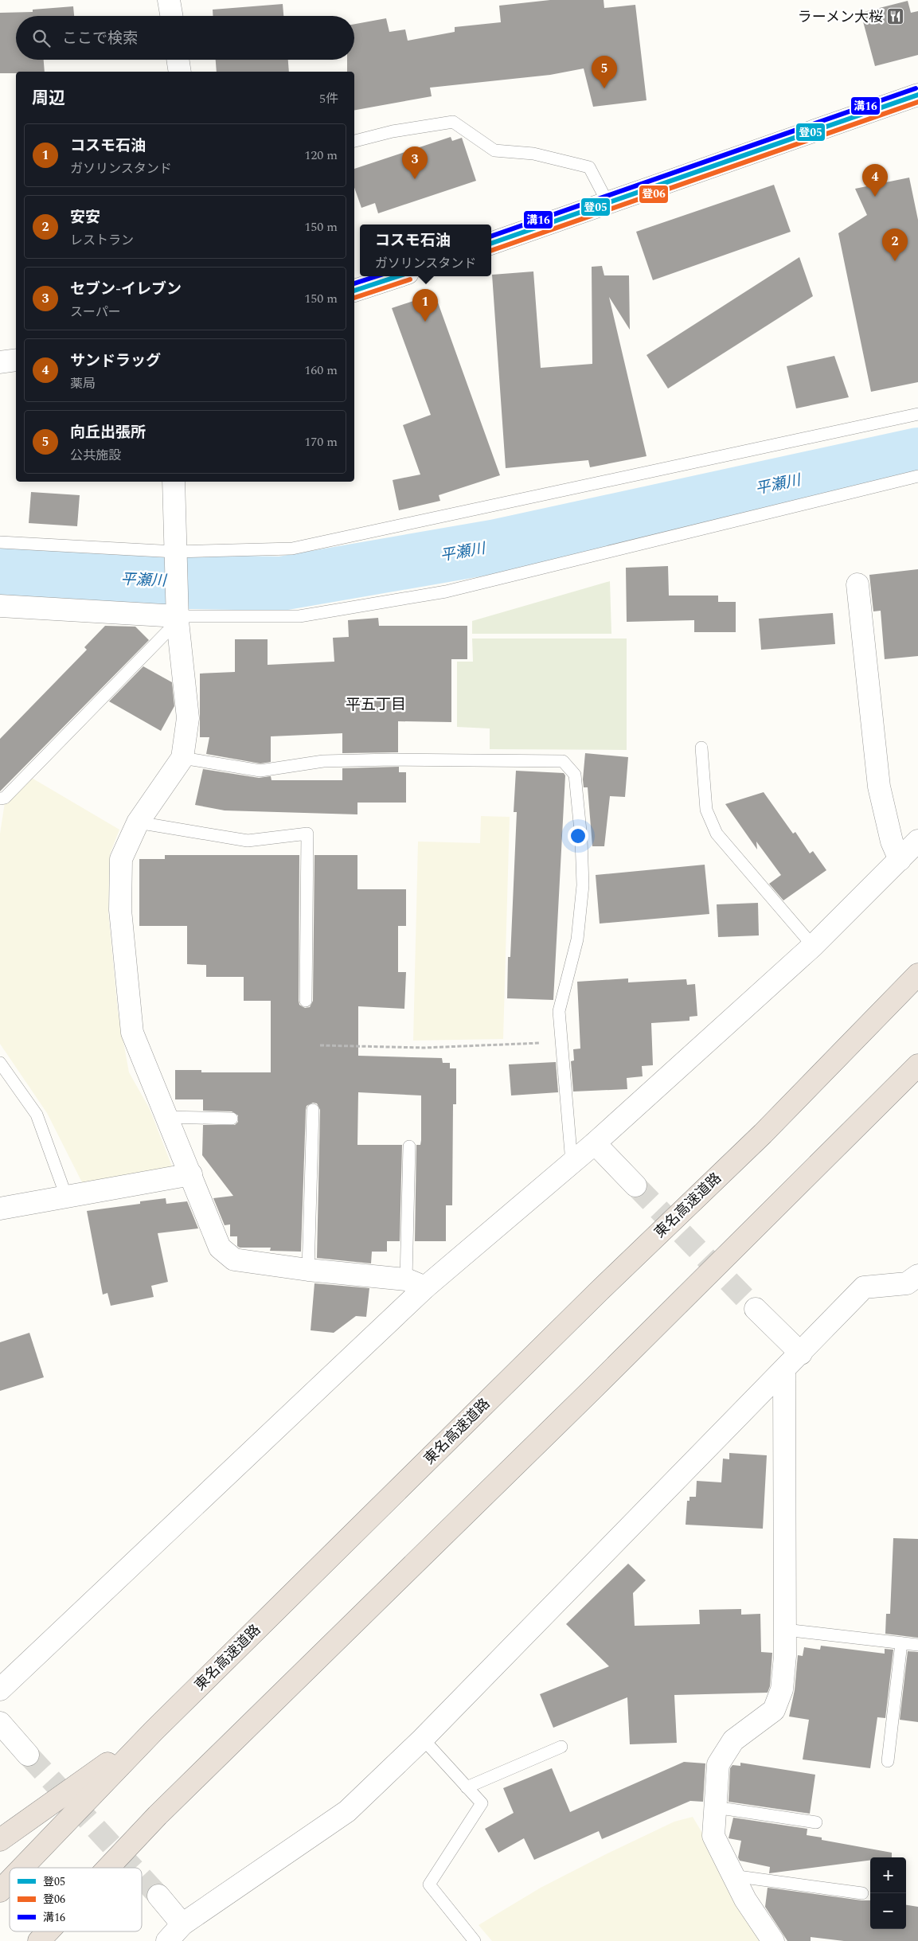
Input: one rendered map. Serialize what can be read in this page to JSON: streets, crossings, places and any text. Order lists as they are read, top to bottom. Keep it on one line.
{"streets":{"highway":["東名高速道路"]},"districts":["平五丁目"],"water":["平瀬川"],"places":{"restaurant":["ラーメン大桜"]},"lines":["transit line 溝16","transit line 登05","transit line 登06"],"legend":["登05","登06","溝16"],"page":{"search":"ここで検索","pins":["5","3","4","2","1"],"heading":["周辺","5件"],"list":[{"mark":"1","name":"コスモ石油","note":"ガソリンスタンド","value":"120 m"},{"mark":"2","name":"安安","note":"レストラン","value":"150 m"},{"mark":"3","name":"セブン-イレブン","note":"スーパー","value":"150 m"},{"mark":"4","name":"サンドラッグ","note":"薬局","value":"160 m"},{"mark":"5","name":"向丘出張所","note":"公共施設","value":"170 m"}],"popup":["コスモ石油","ガソリンスタンド"],"map_buttons":["+","−"]}}
